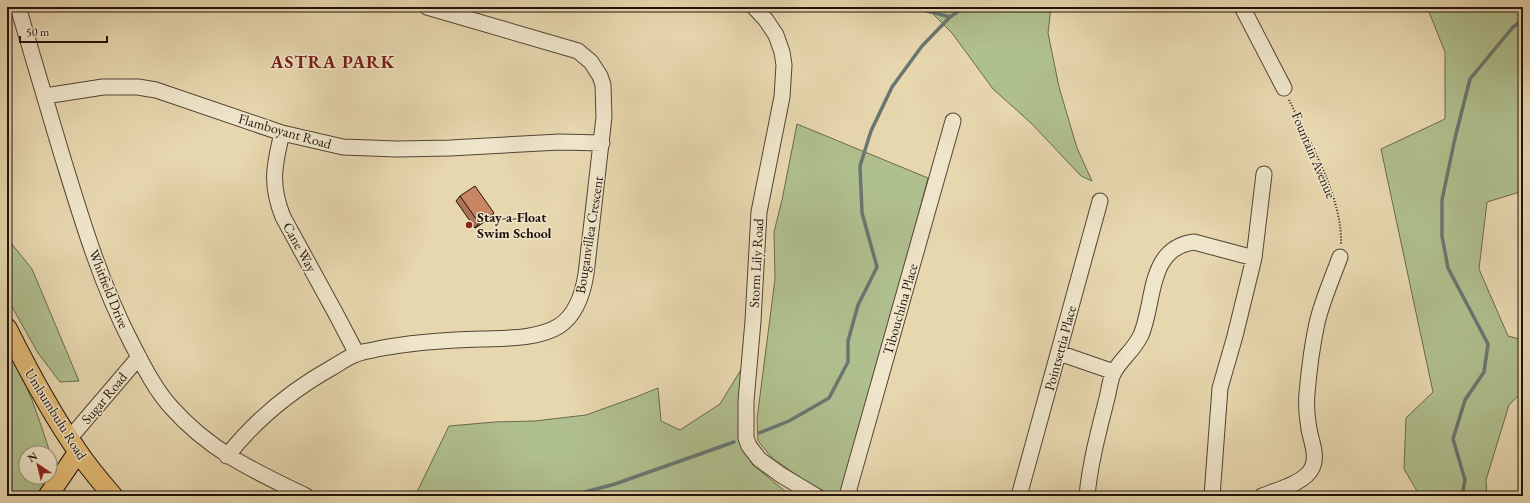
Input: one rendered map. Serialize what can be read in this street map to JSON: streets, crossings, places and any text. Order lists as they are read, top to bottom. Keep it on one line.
{"streets":{"main road":["Umbumbulu Road"],"street":["Flamboyant Road","Bouganvillea Crescent","Cane Way","Storm Lily Road","Whitfield Drive","Tibouchina Place","Pointsettia Place","Sugar Road"],"path":["Fountain Avenue"]},"crossings":[["Flamboyant Road","Bouganvillea Crescent"],["Flamboyant Road","Cane Way"],["Flamboyant Road","Whitfield Drive"],["Bouganvillea Crescent","Cane Way"],["Bouganvillea Crescent","Whitfield Drive"],["Whitfield Drive","Sugar Road"],["Sugar Road","Umbumbulu Road"]],"districts":["ASTRA PARK"],"places":["Stay-a-Float Swim School"],"scale_bar":"50 m","north":"top left"}
